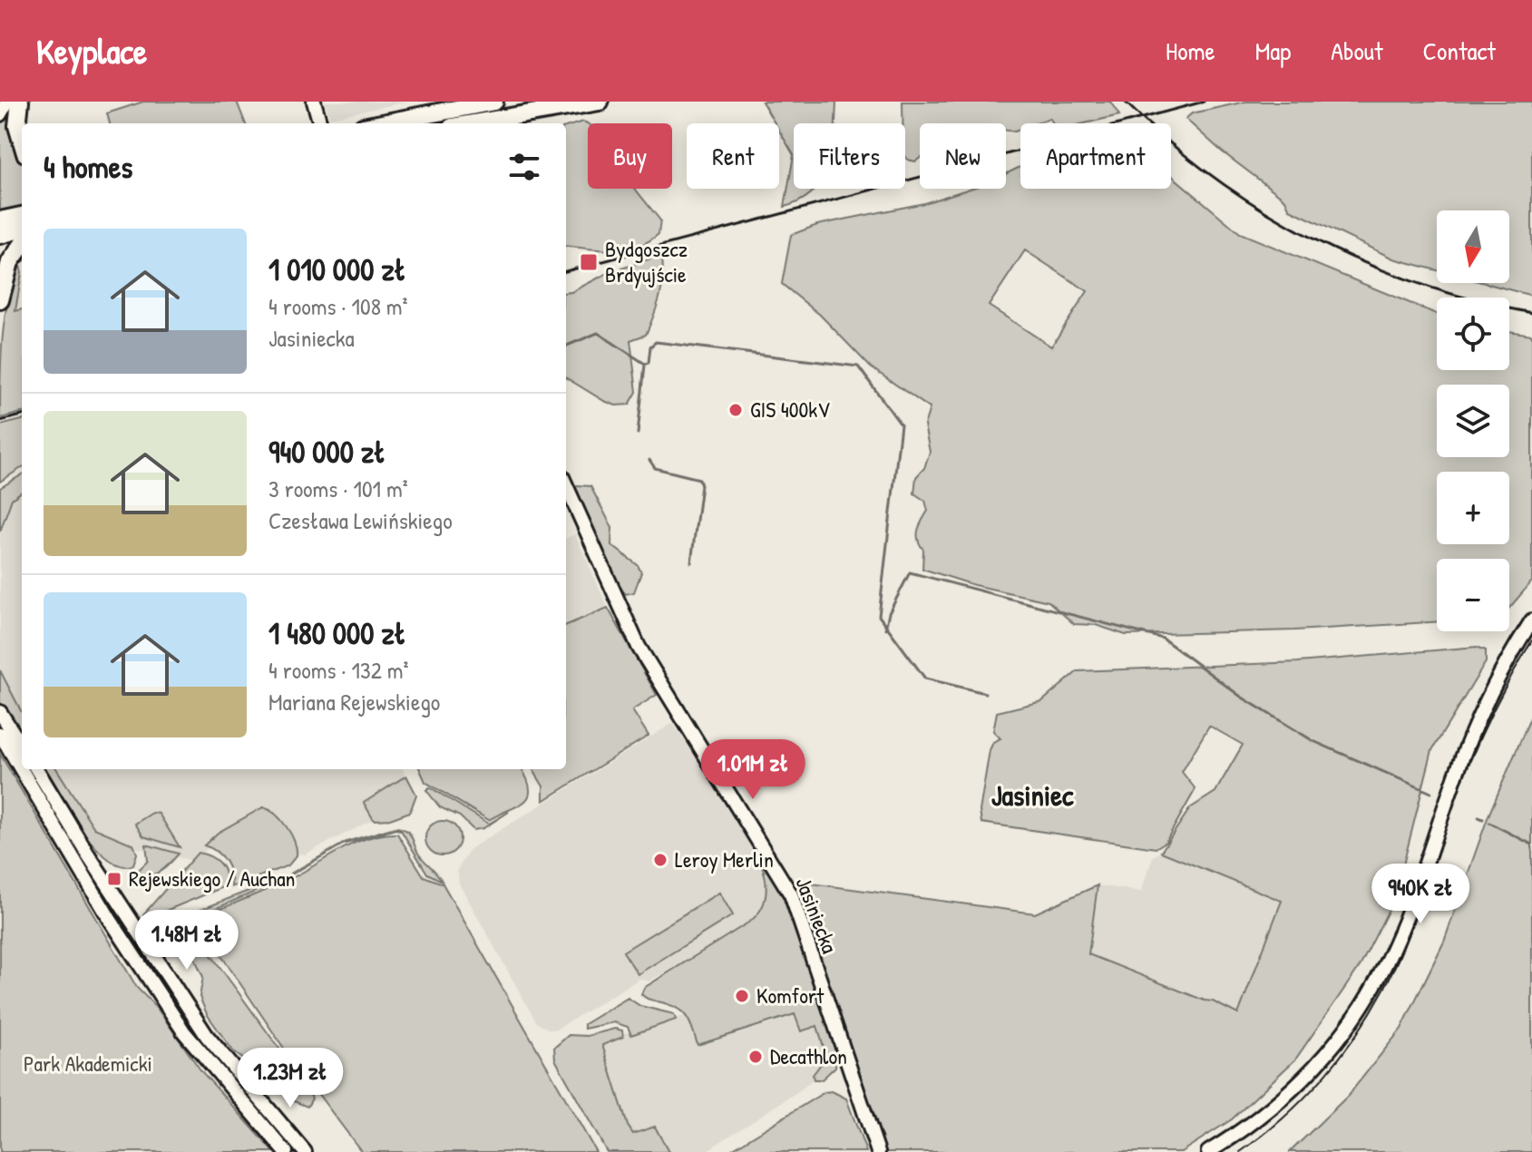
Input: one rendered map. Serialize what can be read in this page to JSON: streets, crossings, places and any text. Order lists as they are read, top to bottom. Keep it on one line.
{"streets":{"street":["Jasiniecka"]},"districts":["Jasiniec"],"parks":["Park Akademicki"],"places":{"transit":["Bydgoszcz Brdyujście","Rejewskiego / Auchan"],"other":["GIS 400kV","Leroy Merlin","Komfort","Decathlon"]},"north":"bottom","page":{"header":"Keyplace","nav":["Home","Map","About","Contact"],"chip":["Buy","Rent","Filters","New","Apartment"],"heading":"4 homes","map_buttons":["+","−"],"list":[{"name":"1 010 000 zł","note":"4 rooms · 108 m² · Jasiniecka"},{"name":"940 000 zł","note":"3 rooms · 101 m² · Czesława Lewińskiego"},{"name":"1 480 000 zł","note":"4 rooms · 132 m² · Mariana Rejewskiego"}],"price":["1.01M zł","940K zł","1.48M zł","1.23M zł"]}}
